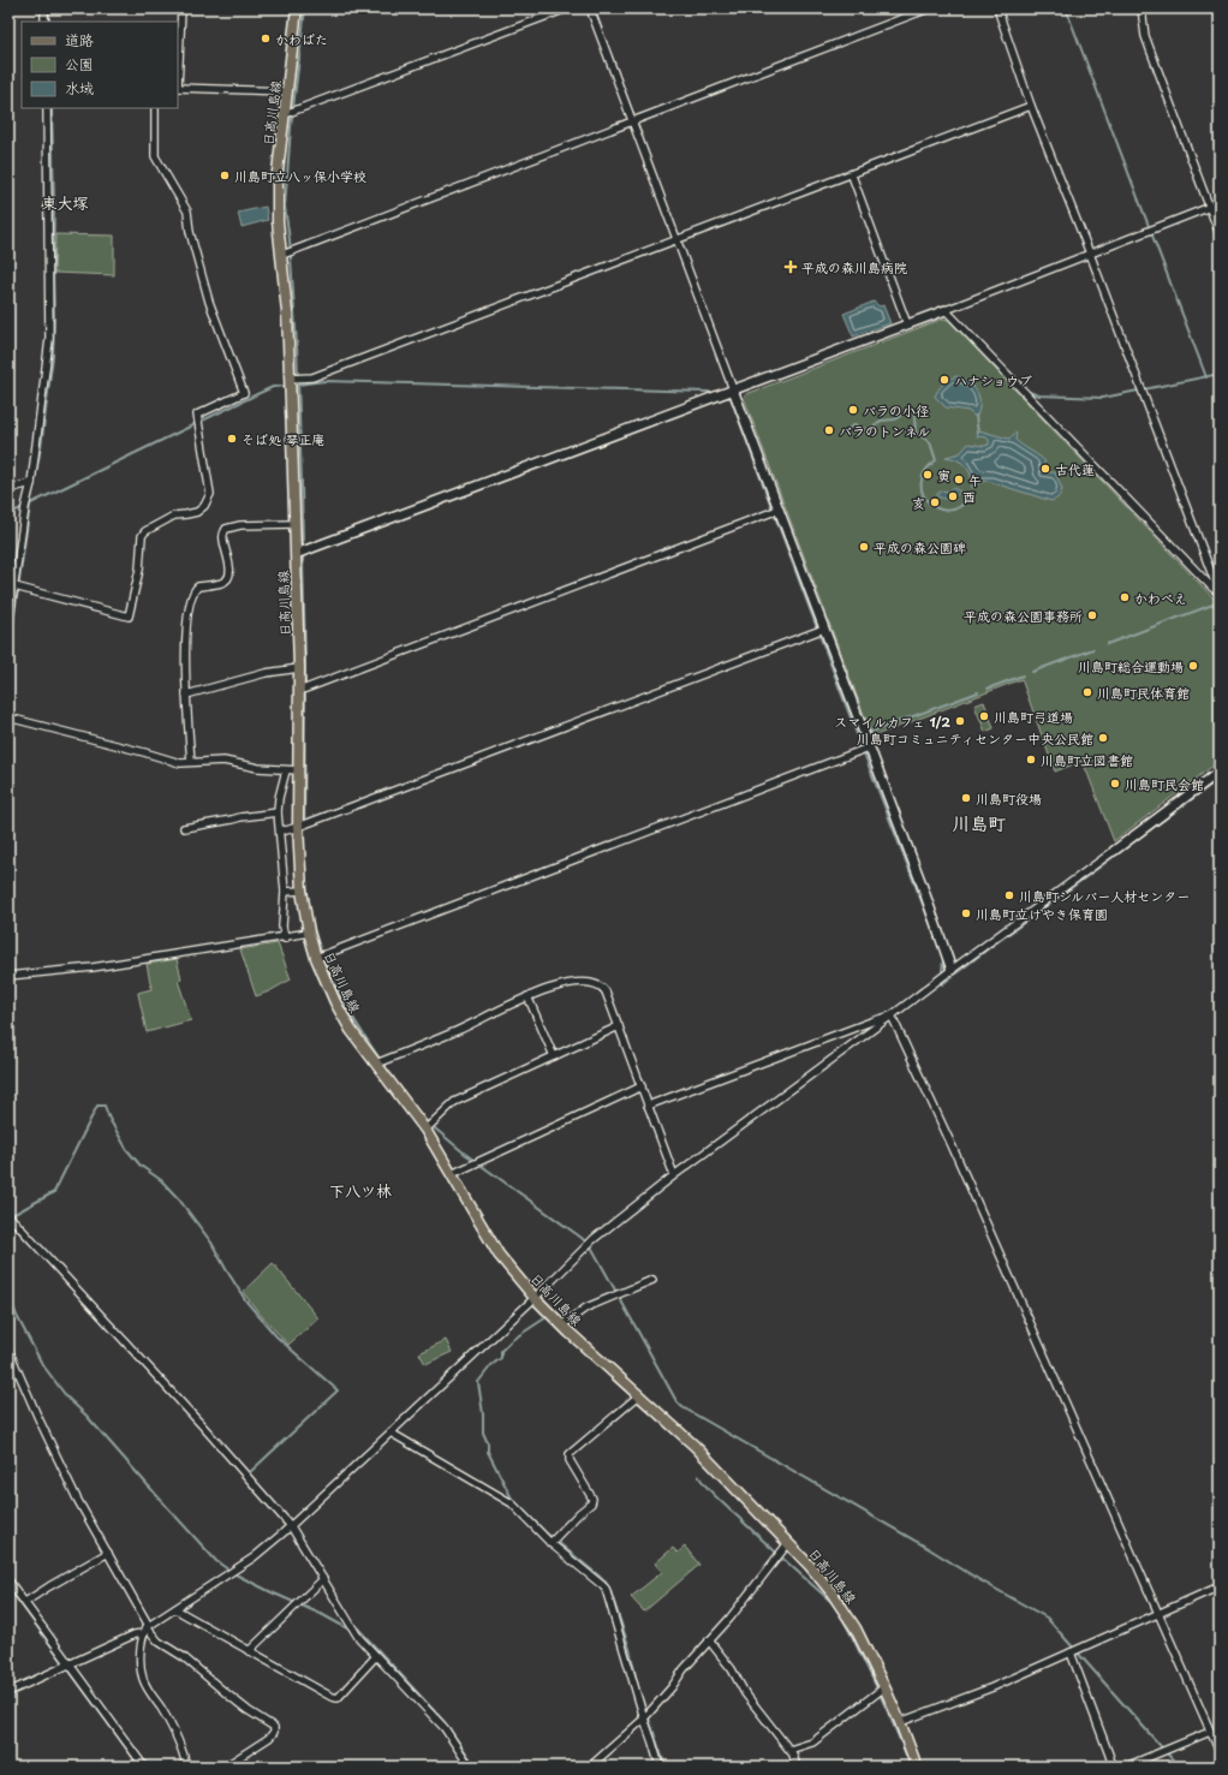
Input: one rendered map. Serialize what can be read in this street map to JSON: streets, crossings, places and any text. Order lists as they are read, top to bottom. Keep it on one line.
{"streets":{"main road":["日高川島線"]},"districts":["東大塚","川島町","下八ツ林"],"places":{"other":["かわばた","川島町立八ッ保小学校","ハナショウブ","バラの小径","バラのトンネル","そば処 琴正庵","古代蓮","寅","午","酉","亥","平成の森公園碑","かわべえ","平成の森公園事務所","川島町総合運動場","川島町民体育館","川島町弓道場","スマイルカフェ 1/2","川島町コミュニティセンター中央公民館","川島町立図書館","川島町民会館","川島町役場","川島町シルバー人材センター","川島町立けやき保育園"],"health":["平成の森川島病院"]},"legend":["道路","公園","水域"]}
